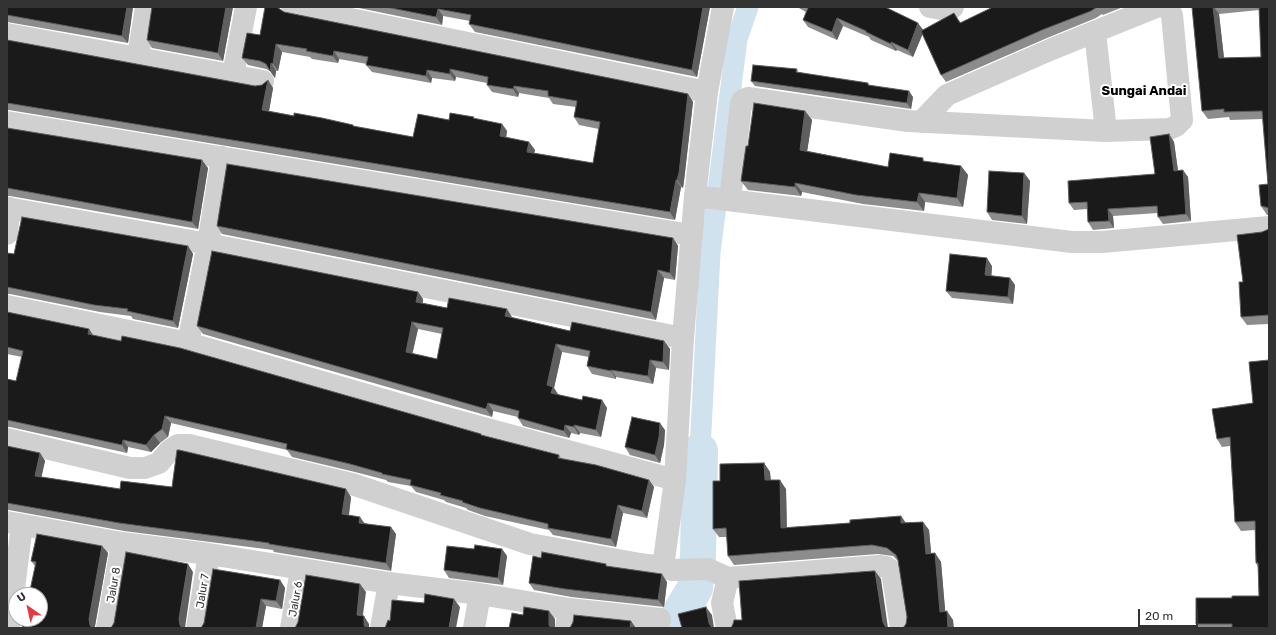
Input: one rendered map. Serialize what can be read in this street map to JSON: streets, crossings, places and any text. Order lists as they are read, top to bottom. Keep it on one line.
{"streets":{"street":["Jalur 8","Jalur 7","Jalur 6"]},"districts":["Sungai Andai"],"scale_bar":"20 m","north":"top left"}
